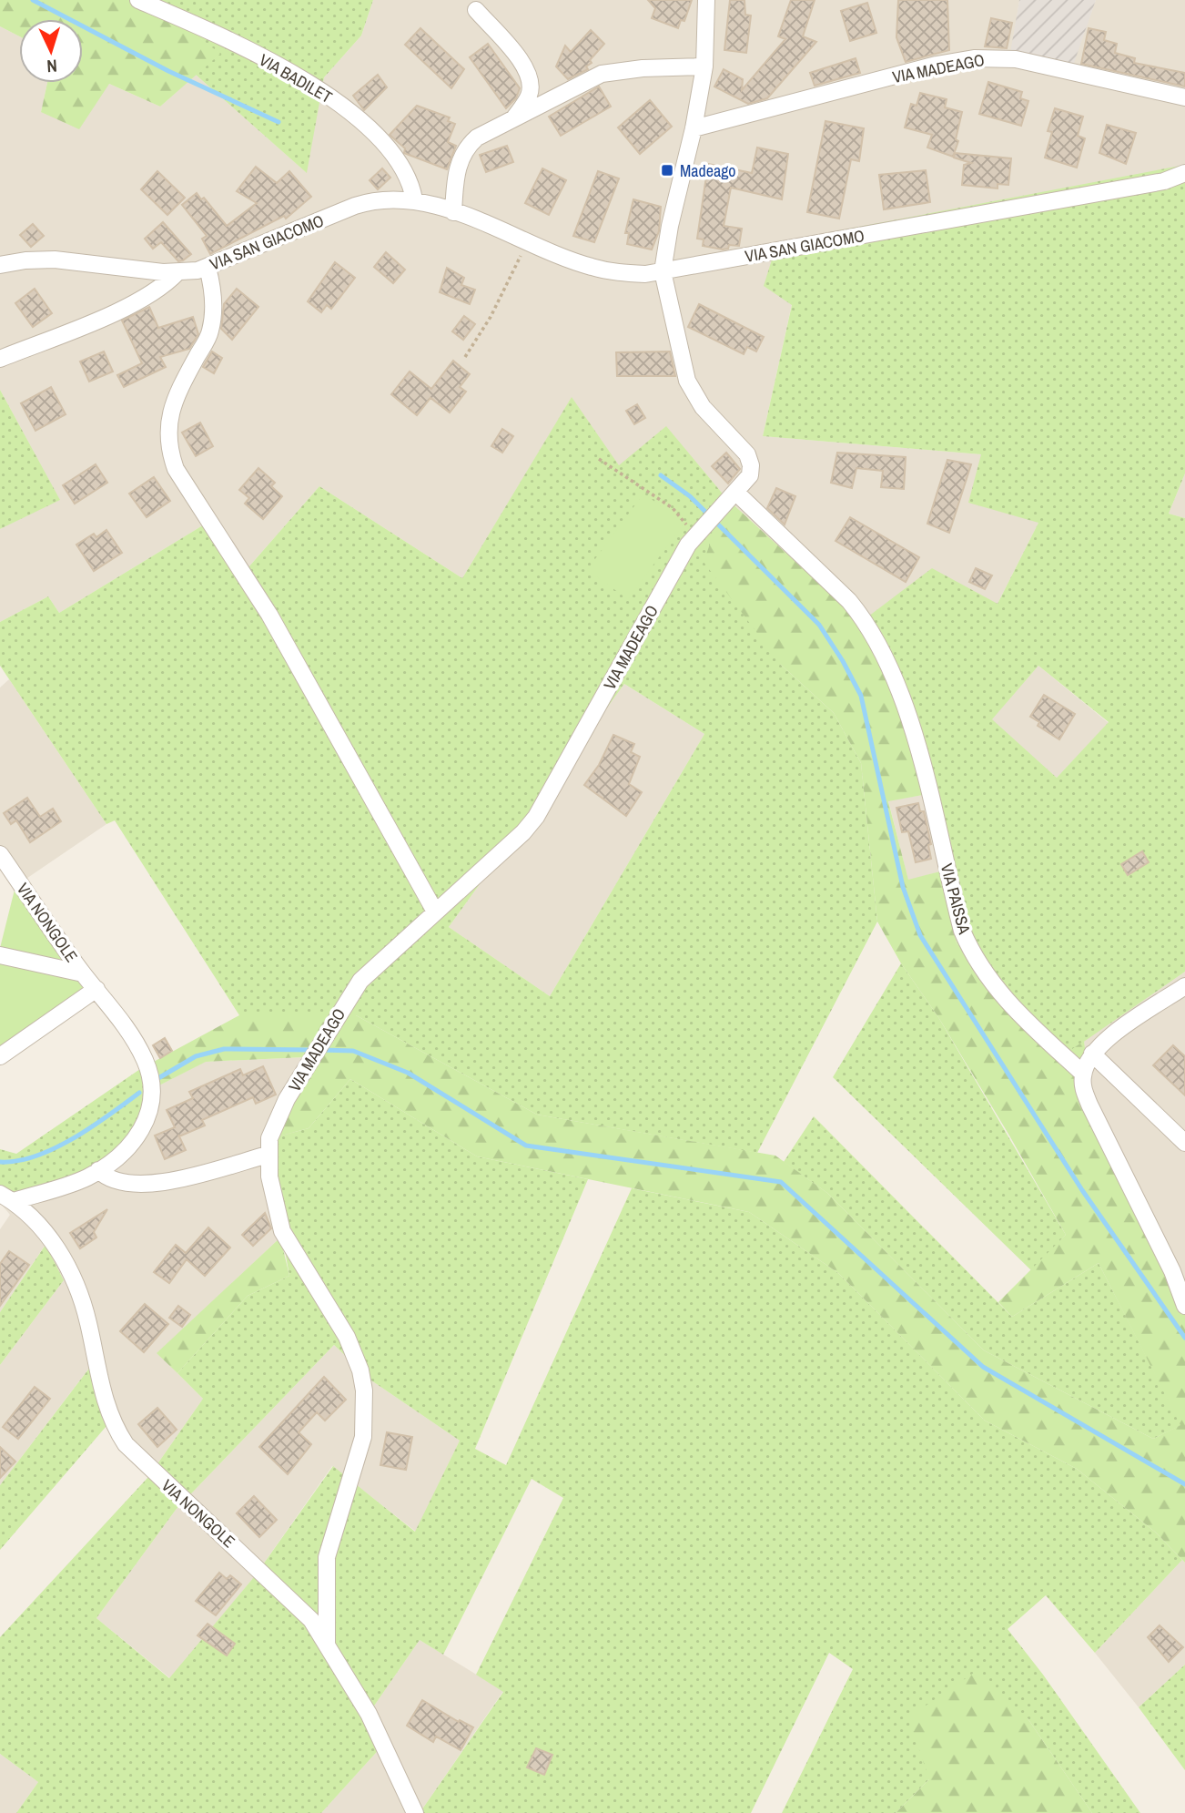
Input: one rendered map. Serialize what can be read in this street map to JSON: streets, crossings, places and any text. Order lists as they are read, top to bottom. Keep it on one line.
{"streets":{"street":["VIA MADEAGO","VIA BADILET","VIA SAN GIACOMO","VIA PAISSA","VIA NONGOLE"]},"crossings":[["VIA MADEAGO","VIA SAN GIACOMO"],["VIA MADEAGO","VIA PAISSA"],["VIA MADEAGO","VIA NONGOLE"],["VIA BADILET","VIA SAN GIACOMO"]],"places":{"transit":["Madeago"]},"north":"bottom"}
